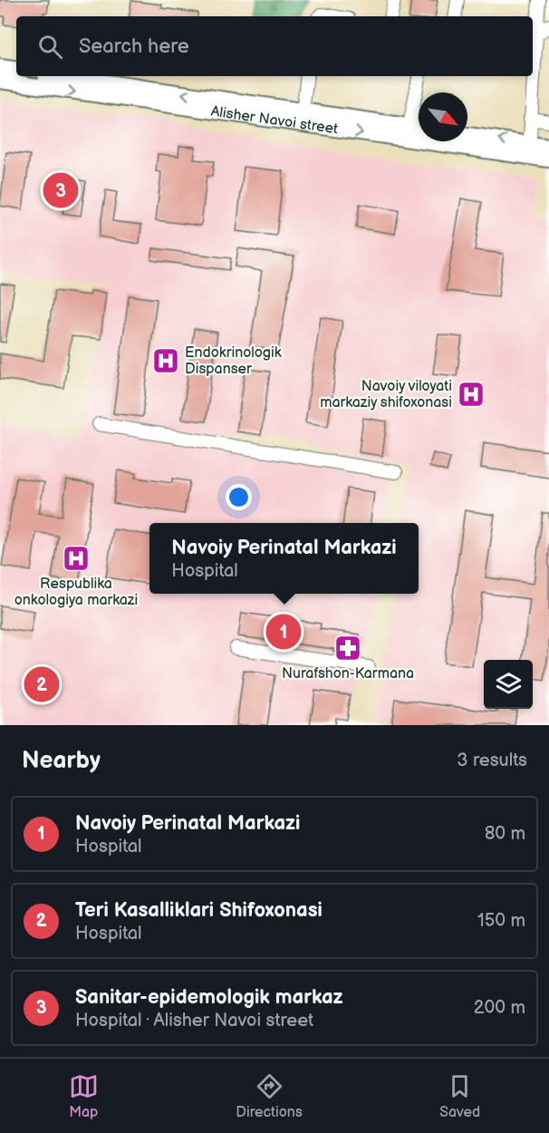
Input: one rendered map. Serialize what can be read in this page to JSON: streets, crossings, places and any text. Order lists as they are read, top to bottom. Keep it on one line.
{"streets":{"main road":["Alisher Navoi street"]},"places":{"hospital":["Endokrinologik Dispanser","Navoiy viloyati markaziy shifoxonasi","Respublika onkologiya markazi"],"pharmacy":["Nurafshon-Karmana"]},"north":"bottom right","page":{"search":"Search here","pins":["3","1","2"],"popup":["Navoiy Perinatal Markazi","Hospital"],"heading":["Nearby","3 results"],"list":[{"mark":"1","name":"Navoiy Perinatal Markazi","note":"Hospital","value":"80 m"},{"mark":"2","name":"Teri Kasalliklari Shifoxonasi","note":"Hospital","value":"150 m"},{"mark":"3","name":"Sanitar-epidemologik markaz","note":"Hospital · Alisher Navoi street","value":"200 m"}],"nav":["Map","Directions","Saved"]}}
